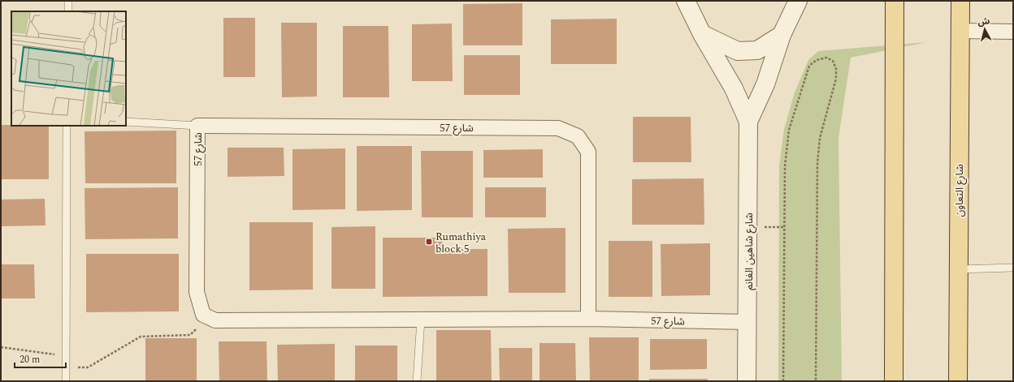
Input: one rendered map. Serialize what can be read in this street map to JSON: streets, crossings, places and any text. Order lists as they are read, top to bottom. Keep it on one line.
{"streets":{"main road":["شارع التعاون"],"street":["شارع 57","شارع شاهين الغانم"]},"crossings":[["شارع 57","شارع شاهين الغانم"]],"places":{"transit":["Rumathiya block 5"]},"scale_bar":"20 m","north":"top"}
